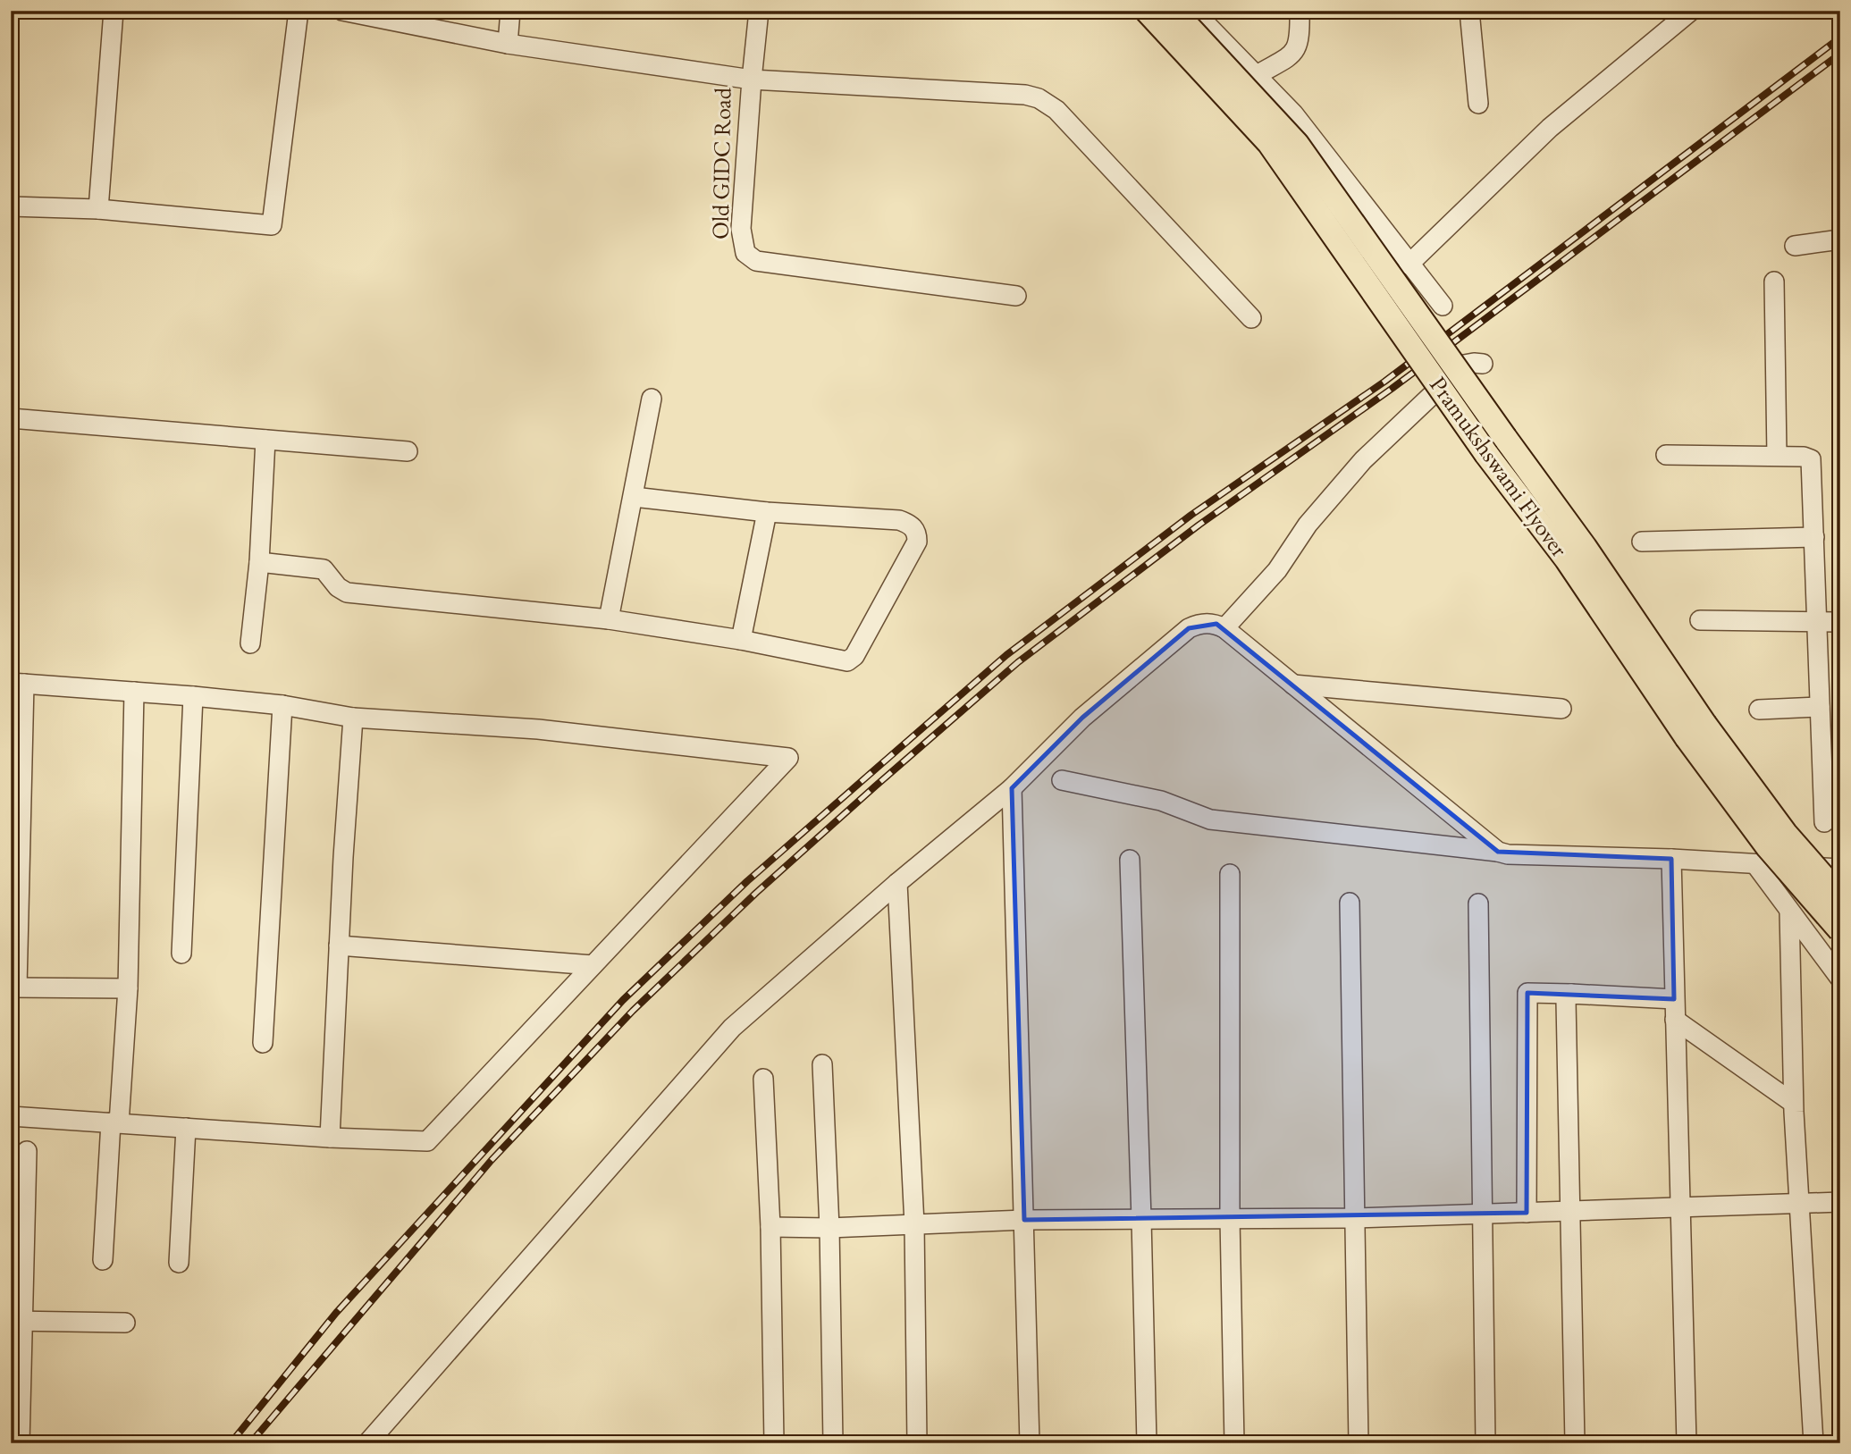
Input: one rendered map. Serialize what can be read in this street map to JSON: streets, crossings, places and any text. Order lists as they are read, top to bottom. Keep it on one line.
{"streets":{"main road":["Pramukshswami Flyover"],"street":["Old GIDC Road"]}}
